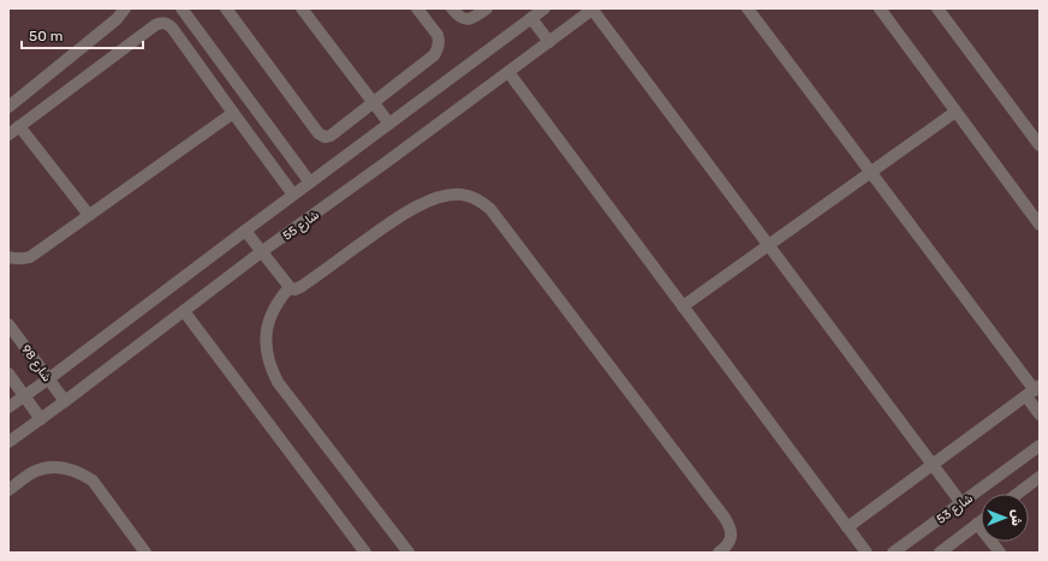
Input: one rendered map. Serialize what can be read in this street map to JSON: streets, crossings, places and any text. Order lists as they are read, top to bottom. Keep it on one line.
{"streets":{"lane":["شارع 55","شارع 98","شارع 53"]},"crossings":[["شارع 55","شارع 98"]],"scale_bar":"50 m","north":"right"}
